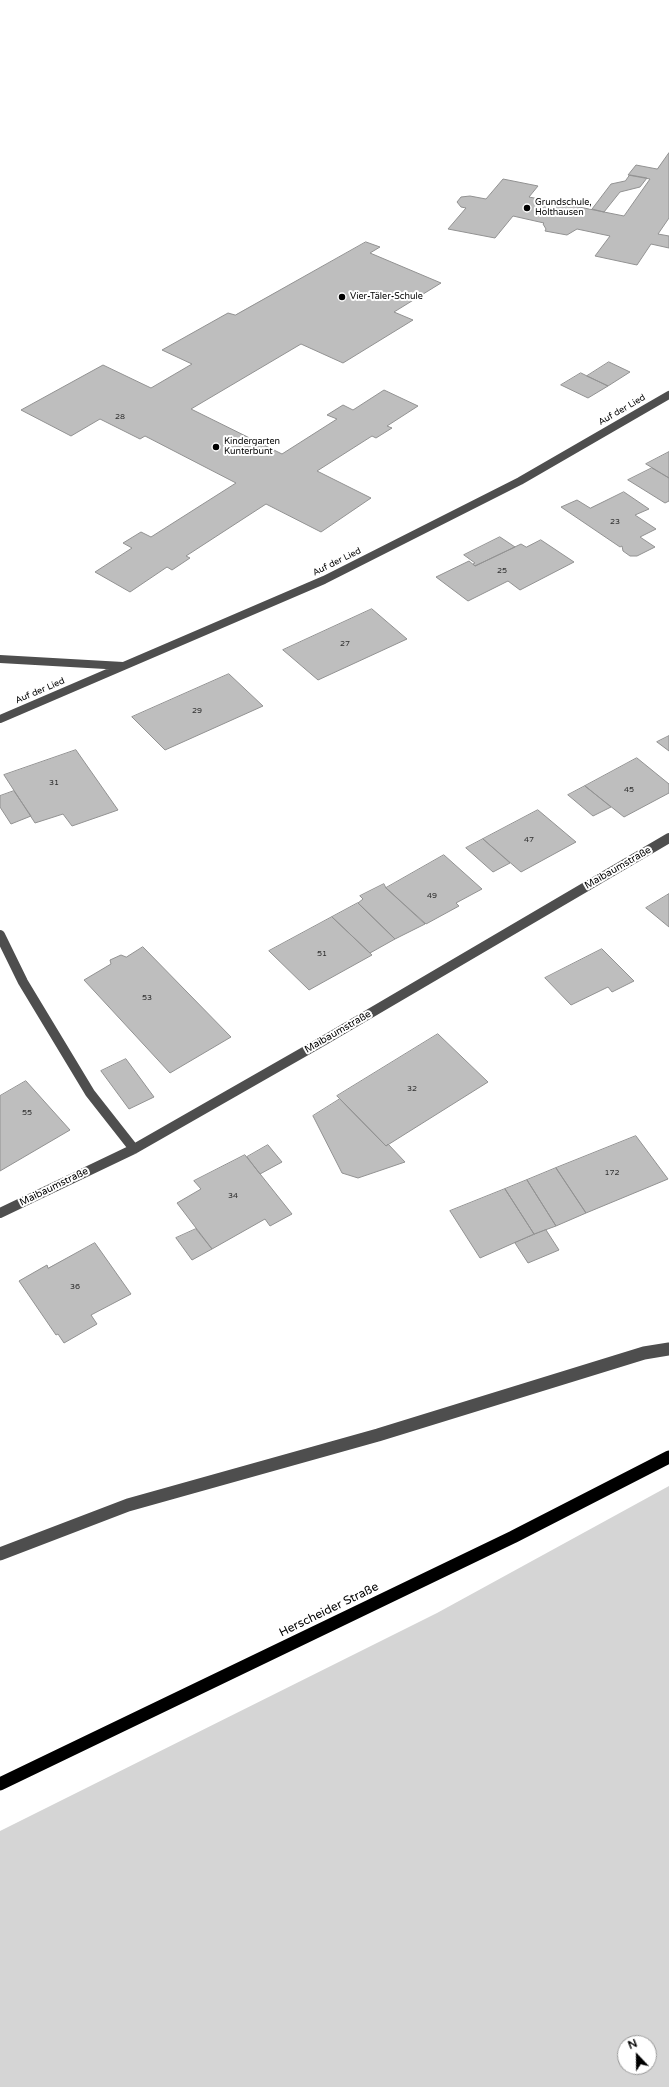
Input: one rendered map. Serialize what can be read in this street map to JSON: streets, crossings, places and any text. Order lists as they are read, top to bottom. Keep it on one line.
{"streets":{"main road":["Herscheider Straße"],"street":["Auf der Lied","Maibaumstraße"]},"places":["Grundschule, Holthausen","Vier-Täler-Schule","Kindergarten Kunterbunt"],"house_numbers":["28","23","25","27","29","31","45","47","49","51","53","32","55","172","34","36"],"north":"top"}
